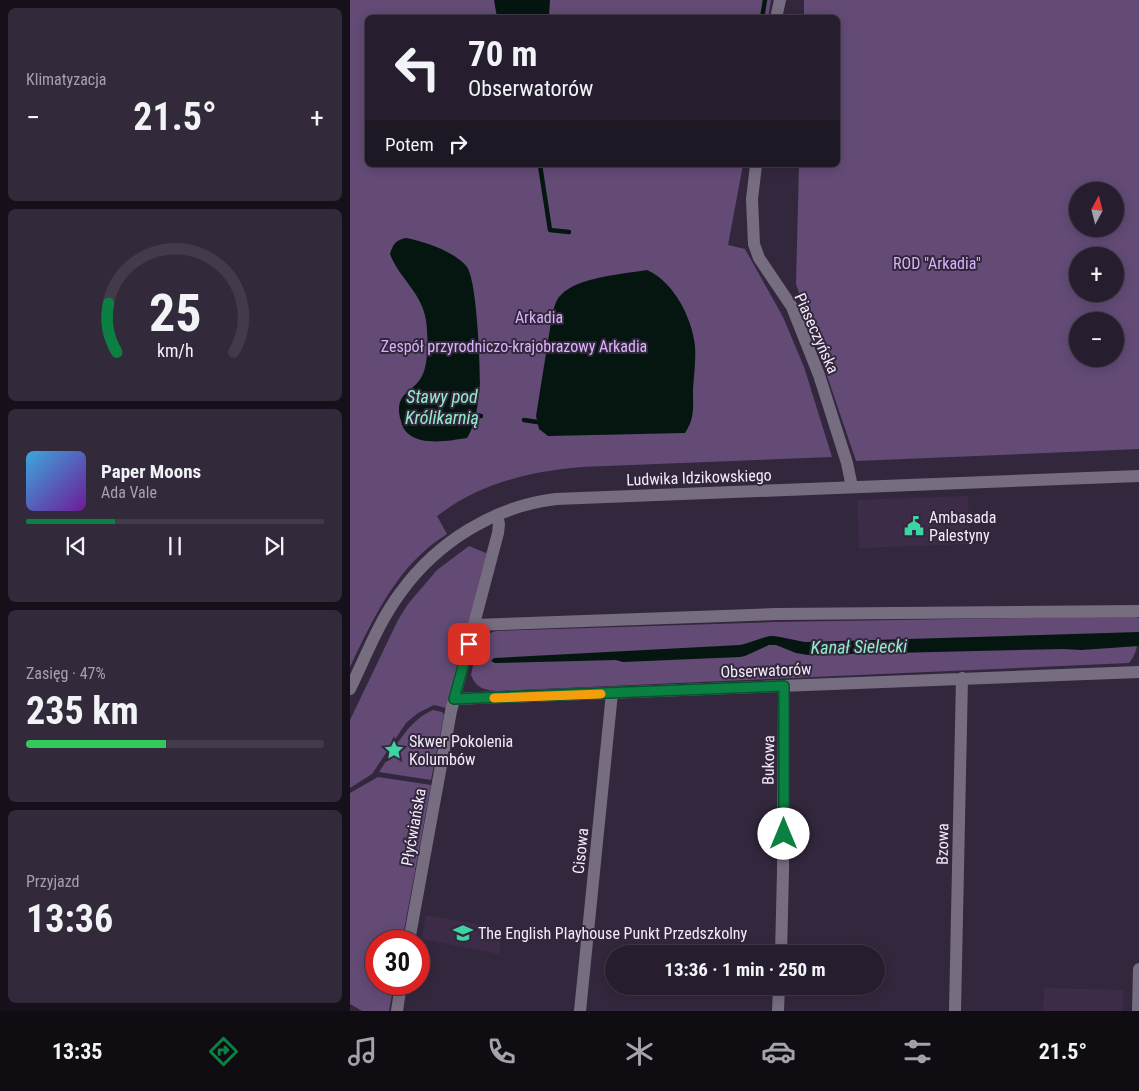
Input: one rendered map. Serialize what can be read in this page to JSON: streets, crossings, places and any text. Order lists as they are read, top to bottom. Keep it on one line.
{"streets":{"street":["Piaseczyńska","Ludwika Idzikowskiego","Obserwatorów","Bukowa","Płyćwiańska","Bzowa","Cisowa"]},"crossings":[["Piaseczyńska","Ludwika Idzikowskiego"],["Ludwika Idzikowskiego","Płyćwiańska"],["Obserwatorów","Bukowa"],["Obserwatorów","Płyćwiańska"],["Obserwatorów","Bzowa"],["Obserwatorów","Cisowa"]],"water":["Stawy pod Królikarnią","Kanał Sielecki"],"parks":["ROD \"Arkadia\"","Arkadia","Zespół przyrodniczo-krajobrazowy Arkadia"],"places":{"public building":["Ambasada Palestyny"],"place":["Skwer Pokolenia Kolumbów"],"school or university":["The English Playhouse Punkt Przedszkolny"]},"north":"top","page":{"tile":["Klimatyzacja",["Zasięg · 47%","235 km"],["Przyjazd","13:36"]],"turn":["70 m","Obserwatorów"],"heat":["−","21.5°","+"],"then":"Potem","map_buttons":["+","−"],"song":["Paper Moons","Ada Vale"],"limit":"30","trip":"13:36 · 1 min · 250 m","tabs":["13:35","21.5°"],"gauge":["25","km/h"]}}
